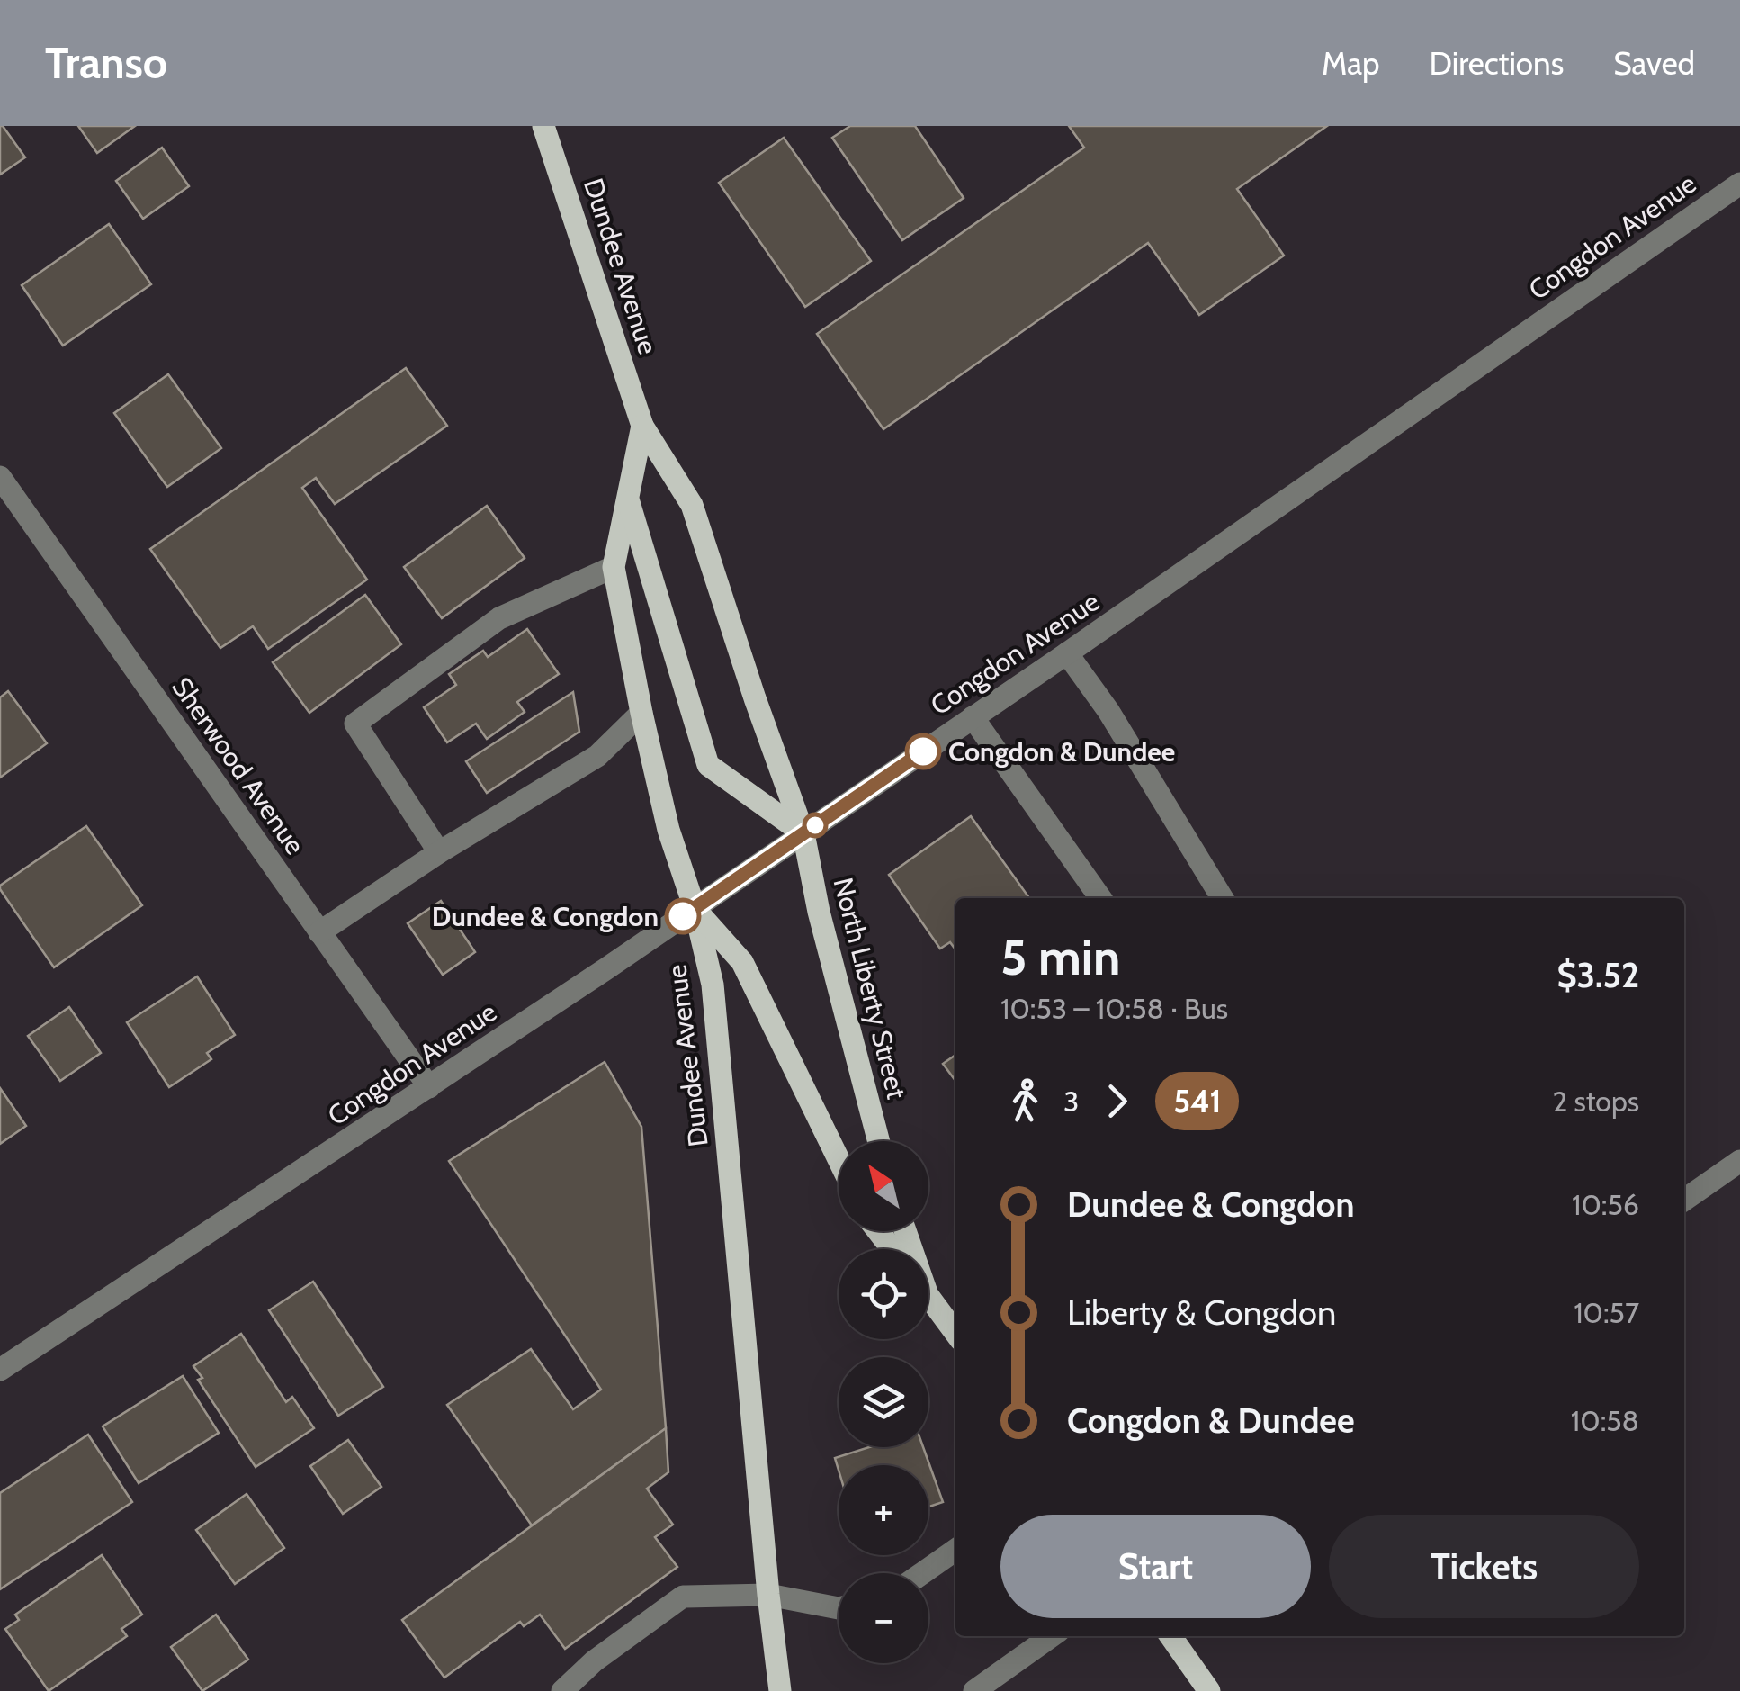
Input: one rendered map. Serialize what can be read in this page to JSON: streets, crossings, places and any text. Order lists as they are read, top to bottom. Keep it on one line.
{"streets":{"main road":["Dundee Avenue","North Liberty Street"],"street":["Congdon Avenue","Sherwood Avenue"]},"crossings":[["Congdon Avenue","Dundee Avenue"],["Congdon Avenue","Sherwood Avenue"],["Congdon Avenue","North Liberty Street"],["Dundee Avenue","North Liberty Street"]],"places":["Congdon & Dundee","Dundee & Congdon"],"lines":["bus line 541"],"north":"top left","page":{"header":"Transo","nav":["Map","Directions","Saved"],"heading":["5 min","10:53 – 10:58 · Bus","$3.52"],"legs":["3","541","2 stops"],"map_buttons":["+","−"],"list":[{"name":"Dundee & Congdon","value":"10:56"},{"name":"Liberty & Congdon","value":"10:57"},{"name":"Congdon & Dundee","value":"10:58"}],"buttons":["Start","Tickets"]}}
